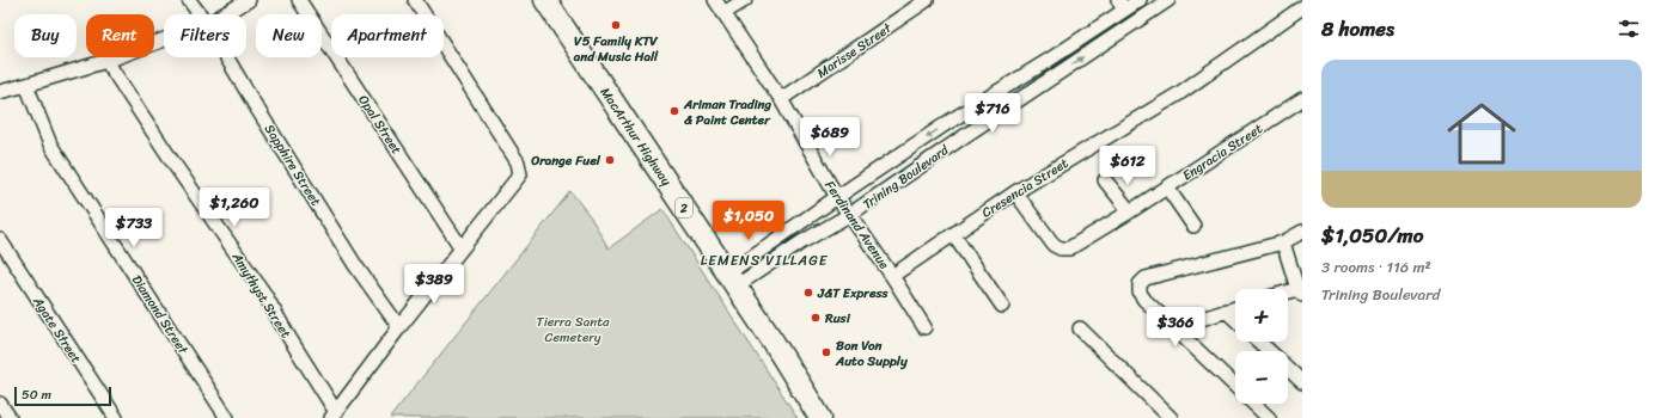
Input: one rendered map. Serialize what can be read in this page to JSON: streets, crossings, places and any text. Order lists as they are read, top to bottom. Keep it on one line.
{"streets":{"highway":["MacArthur Highway","2"],"street":["Marisse Street","Opal Street","Engracia Street","Sapphire Street","Trining Boulevard","Cresencia Street","Ferdinand Avenue","Amythyst Street","Diamond Street","Agate Street"]},"crossings":[["Marisse Street","Ferdinand Avenue"],["MacArthur Highway","Trining Boulevard"],["Engracia Street","Cresencia Street"],["Trining Boulevard","Ferdinand Avenue"],["Cresencia Street","Ferdinand Avenue"]],"districts":["LEMENS VILLAGE"],"parks":["Tierra Santa Cemetery"],"places":["V5 Family KTV and Music Hall","Ariman Trading & Paint Center","Orange Fuel","J&T Express","Rusi","Bon Von Auto Supply"],"scale_bar":"50 m","page":{"heading":"8 homes","chip":["Buy","Rent","Filters","New","Apartment"],"list":[{"name":"$1,050/mo","note":"3 rooms · 116 m² · Trining Boulevard"}],"price":["$716","$689","$612","$1,260","$1,050","$733","$389","$366"],"map_buttons":["+","−"],"scale":"50 m"}}
